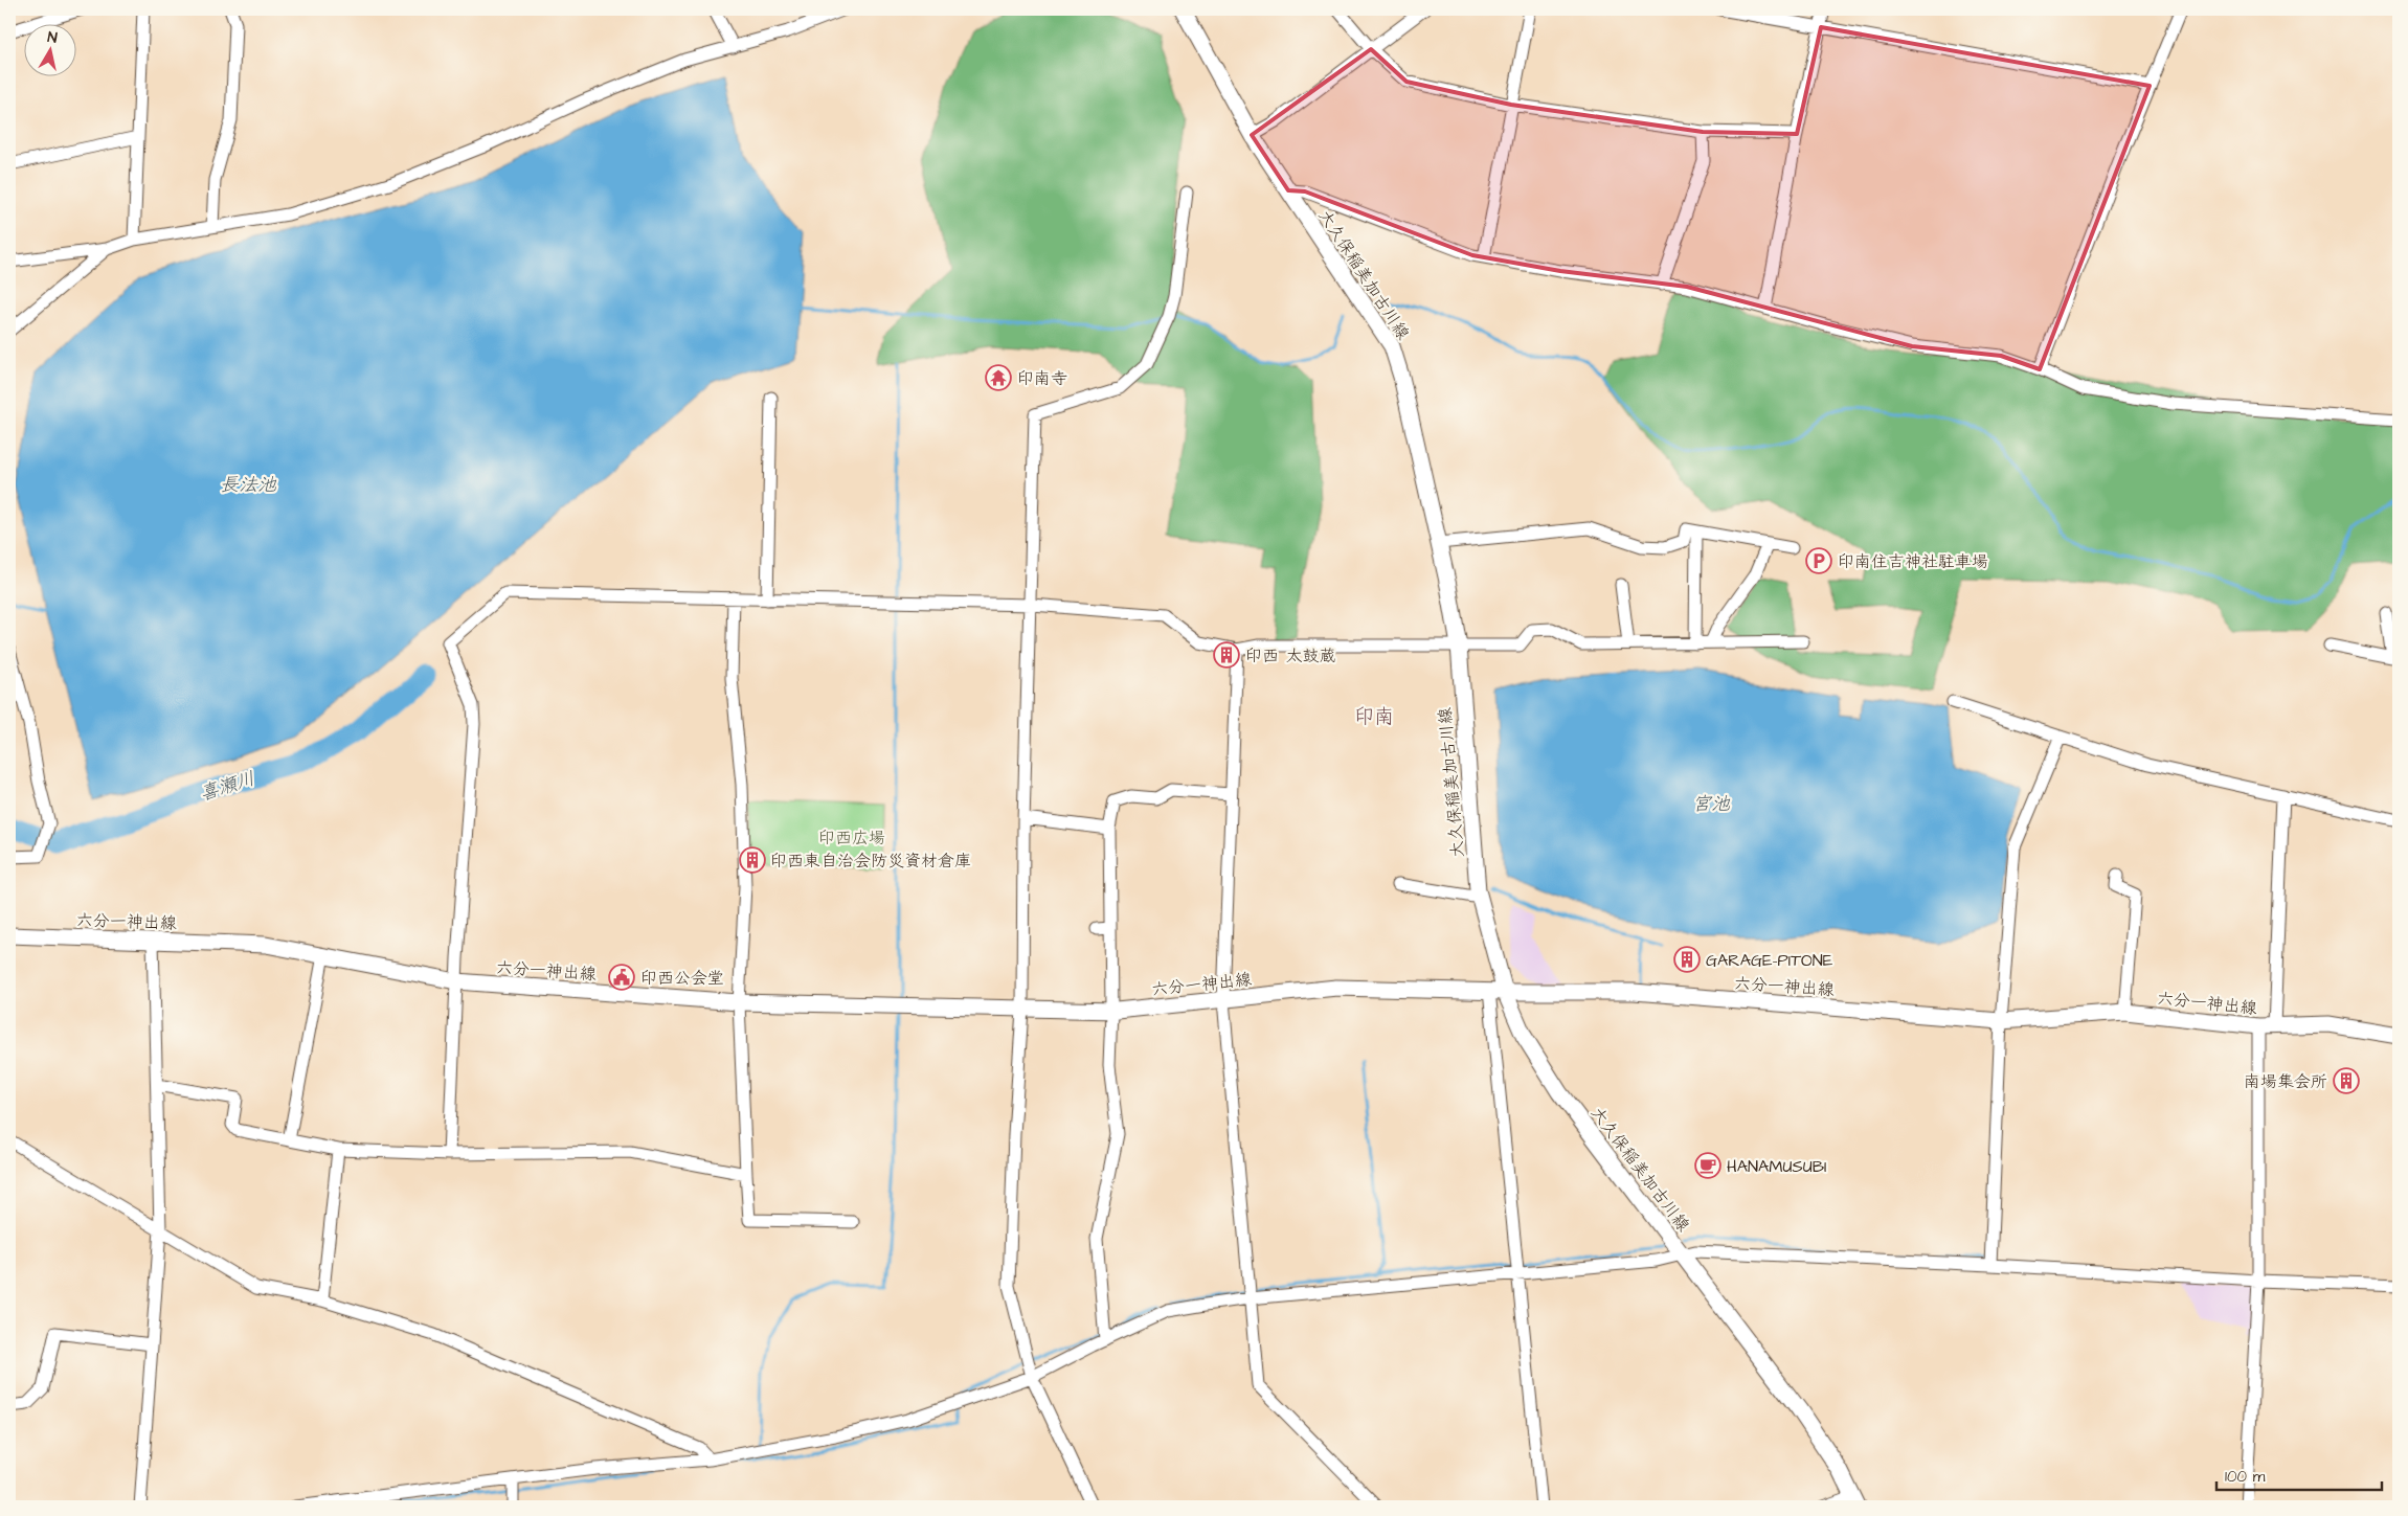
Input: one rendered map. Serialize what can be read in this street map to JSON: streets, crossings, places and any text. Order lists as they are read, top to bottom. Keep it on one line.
{"streets":{"main road":["大久保稲美加古川線","六分一神出線"]},"crossings":[["大久保稲美加古川線","六分一神出線"]],"districts":["印南"],"water":["長法池","喜瀬川","宮池"],"parks":["印西広場"],"places":{"temple":["印南寺"],"parking":["印南住吉神社駐車場"],"building":["印西 太鼓蔵","印西東自治会防災資材倉庫","GARAGE-PITONE","南場集会所"],"public building":["印西公会堂"],"cafe":["HANAMUSUBI"]},"scale_bar":"100 m","north":"top"}
